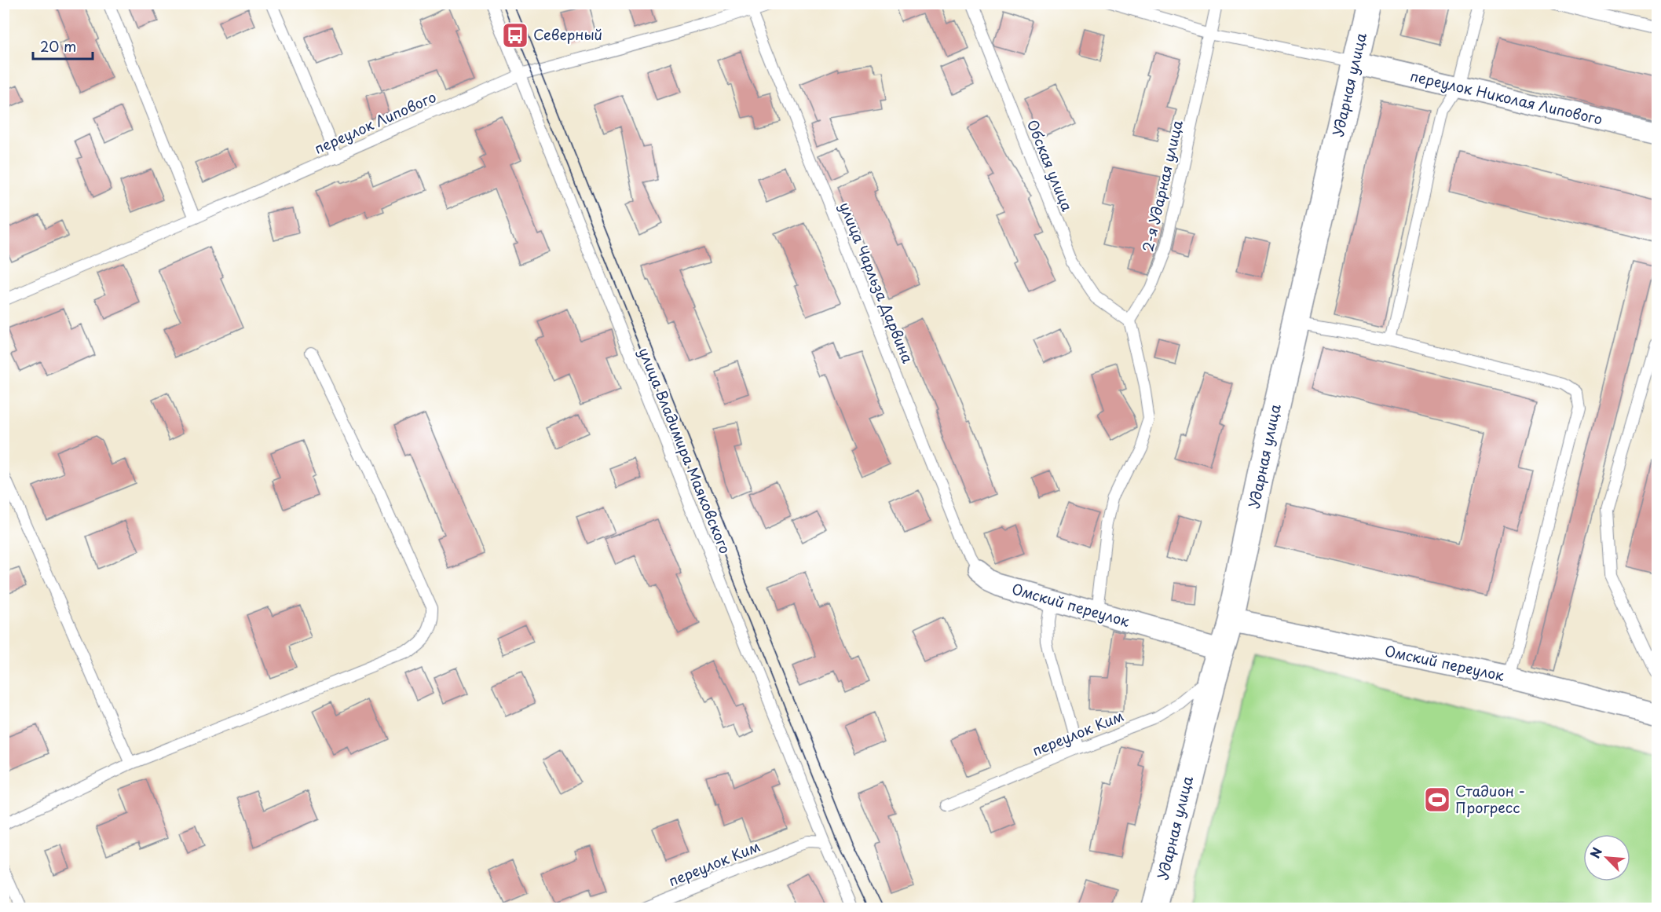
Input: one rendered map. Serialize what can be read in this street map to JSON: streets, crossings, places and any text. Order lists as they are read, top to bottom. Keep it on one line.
{"streets":{"street":["Ударная улица","переулок Николая Липового","Омский переулок"],"lane":["переулок Липового","Обская улица","2-я Ударная улица","улица Чарльза Дарвина","улица Владимира Маяковского","переулок Ким"]},"crossings":[["Ударная улица","переулок Николая Липового"],["Ударная улица","Омский переулок"],["Ударная улица","переулок Ким"],["переулок Липового","улица Чарльза Дарвина"],["переулок Липового","улица Владимира Маяковского"],["Обская улица","2-я Ударная улица"],["улица Чарльза Дарвина","Омский переулок"],["улица Владимира Маяковского","переулок Ким"]],"places":{"bus stop":["Северный"],"sports":["Стадион - Прогресс"]},"scale_bar":"20 m","north":"top left"}
